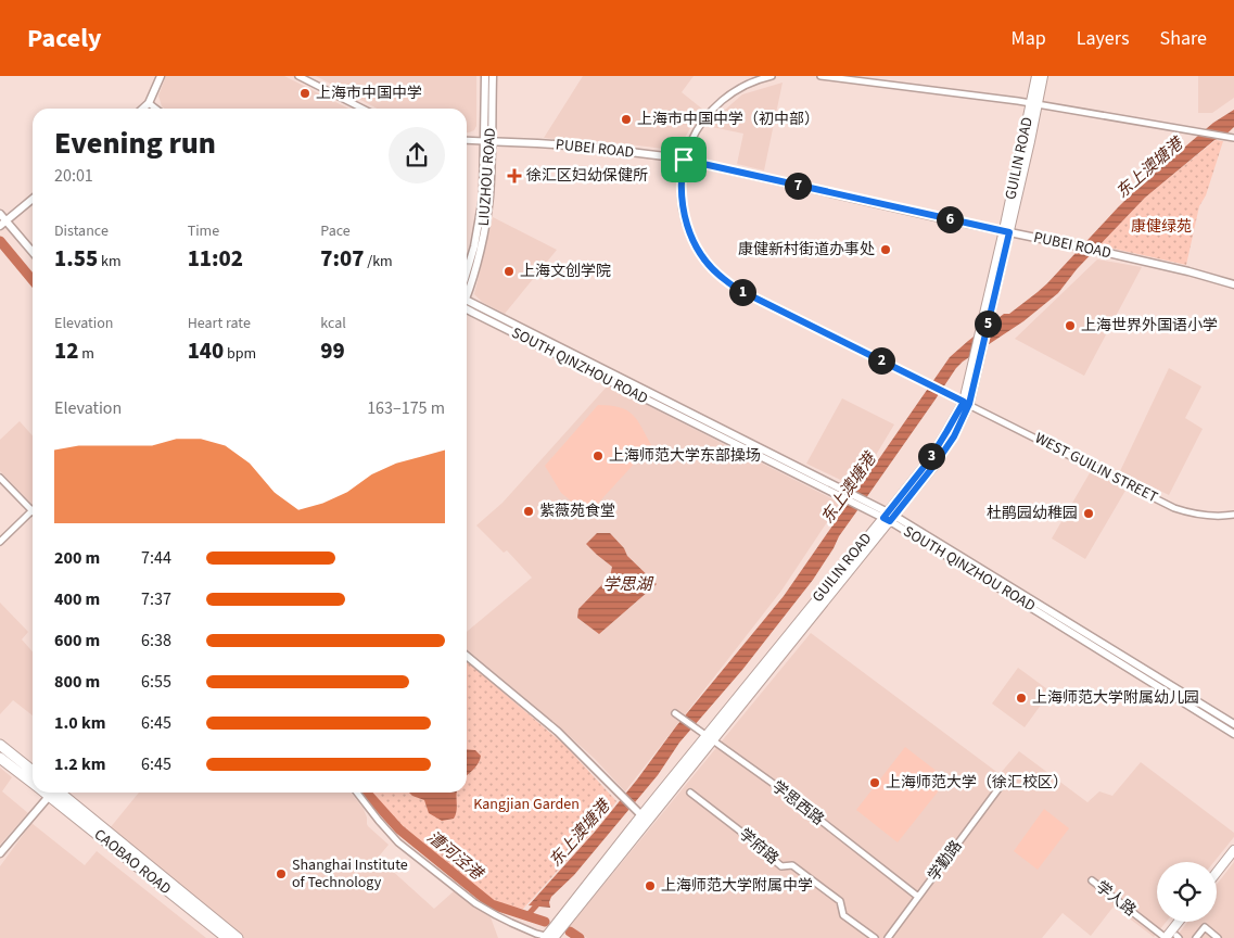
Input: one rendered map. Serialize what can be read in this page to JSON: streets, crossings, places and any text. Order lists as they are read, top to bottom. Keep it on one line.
{"streets":{"main road":["GUILIN ROAD","CAOBAO ROAD"],"street":["PUBEI ROAD","LIUZHOU ROAD","SOUTH QINZHOU ROAD","WEST GUILIN STREET","学思西路","学府路","学勤路","学人路"]},"crossings":[["PUBEI ROAD","GUILIN ROAD"],["PUBEI ROAD","LIUZHOU ROAD"],["PUBEI ROAD","WEST GUILIN STREET"],["GUILIN ROAD","SOUTH QINZHOU ROAD"],["GUILIN ROAD","WEST GUILIN STREET"],["GUILIN ROAD","学思西路"],["学思西路","学勤路"]],"water":["东上澳塘港","学思湖","漕河泾港"],"parks":["康健绿苑","Kangjian Garden"],"places":{"other":["上海市中国中学","上海市中国中学（初中部）","康健新村街道办事处","上海文创学院","上海世界外国语小学","上海师范大学东部操场","紫薇苑食堂","杜鹃园幼稚园","上海师范大学附属幼儿园","上海师范大学（徐汇校区）","Shanghai Institute of Technology","上海师范大学附属中学"],"health":["徐汇区妇幼保健所"]},"page":{"header":"Pacely","nav":["Map","Layers","Share"],"heading":["Evening run","20:01"],"pins":["7","6","1","5","2","3"],"stats":[["Distance","1.55 km"],["Time","11:02"],["Pace","7:07 /km"],["Elevation","12 m"],["Heart rate","140 bpm"],["kcal","99"]],"chart":["Elevation","163–175 m"],"list":[{"name":"200 m","note":"7:44"},{"name":"400 m","note":"7:37"},{"name":"600 m","note":"6:38"},{"name":"800 m","note":"6:55"},{"name":"1.0 km","note":"6:45"},{"name":"1.2 km","note":"6:45"}]}}
